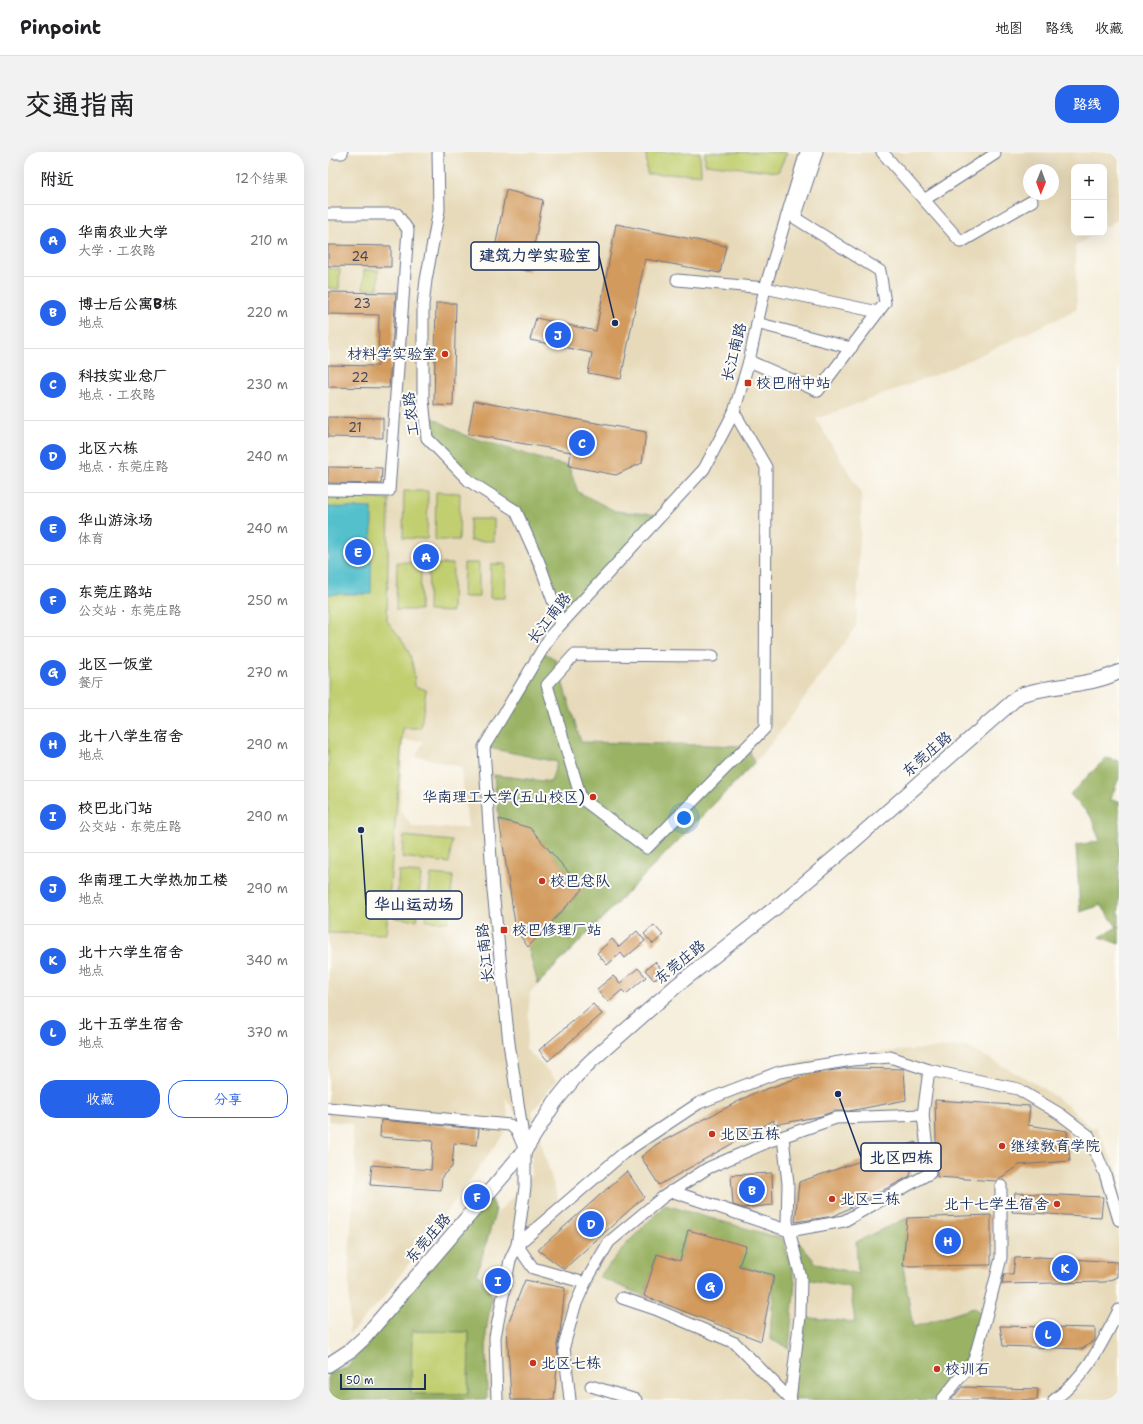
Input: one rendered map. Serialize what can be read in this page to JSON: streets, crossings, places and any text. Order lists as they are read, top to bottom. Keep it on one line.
{"streets":{"street":["长江南路","工农路","东莞庄路"]},"crossings":[["长江南路","工农路"],["长江南路","东莞庄路"]],"places":{"other":["建筑力学实验室","材料学实验室","华南理工大学(五山校区)","华山运动场","校巴总队","北区四栋","北区五栋","继续教育学院","北区三栋","北十七学生宿舍","北区七栋","校训石"],"transit":["校巴附中站","校巴修理厂站"]},"house_numbers":["24","23","22","21"],"scale_bar":"50 m","north":"bottom","page":{"header":"Pinpoint","nav":["地图","路线","收藏"],"title":"交通指南","buttons":["路线",["收藏","分享"]],"heading":["附近","12个结果"],"map_buttons":["+","−"],"list":[{"mark":"A","name":"华南农业大学","note":"大学 · 工农路","value":"210 m"},{"mark":"B","name":"博士后公寓B栋","note":"地点","value":"220 m"},{"mark":"C","name":"科技实业总厂","note":"地点 · 工农路","value":"230 m"},{"mark":"D","name":"北区六栋","note":"地点 · 东莞庄路","value":"240 m"},{"mark":"E","name":"华山游泳场","note":"体育","value":"240 m"},{"mark":"F","name":"东莞庄路站","note":"公交站 · 东莞庄路","value":"250 m"},{"mark":"G","name":"北区一饭堂","note":"餐厅","value":"270 m"},{"mark":"H","name":"北十八学生宿舍","note":"地点","value":"290 m"},{"mark":"I","name":"校巴北门站","note":"公交站 · 东莞庄路","value":"290 m"},{"mark":"J","name":"华南理工大学热加工楼","note":"地点","value":"290 m"},{"mark":"K","name":"北十六学生宿舍","note":"地点","value":"340 m"},{"mark":"L","name":"北十五学生宿舍","note":"地点","value":"370 m"}],"pins":["J","C","E","A","B","F","D","H","K","I","G","L"],"scale":"50 m"}}
